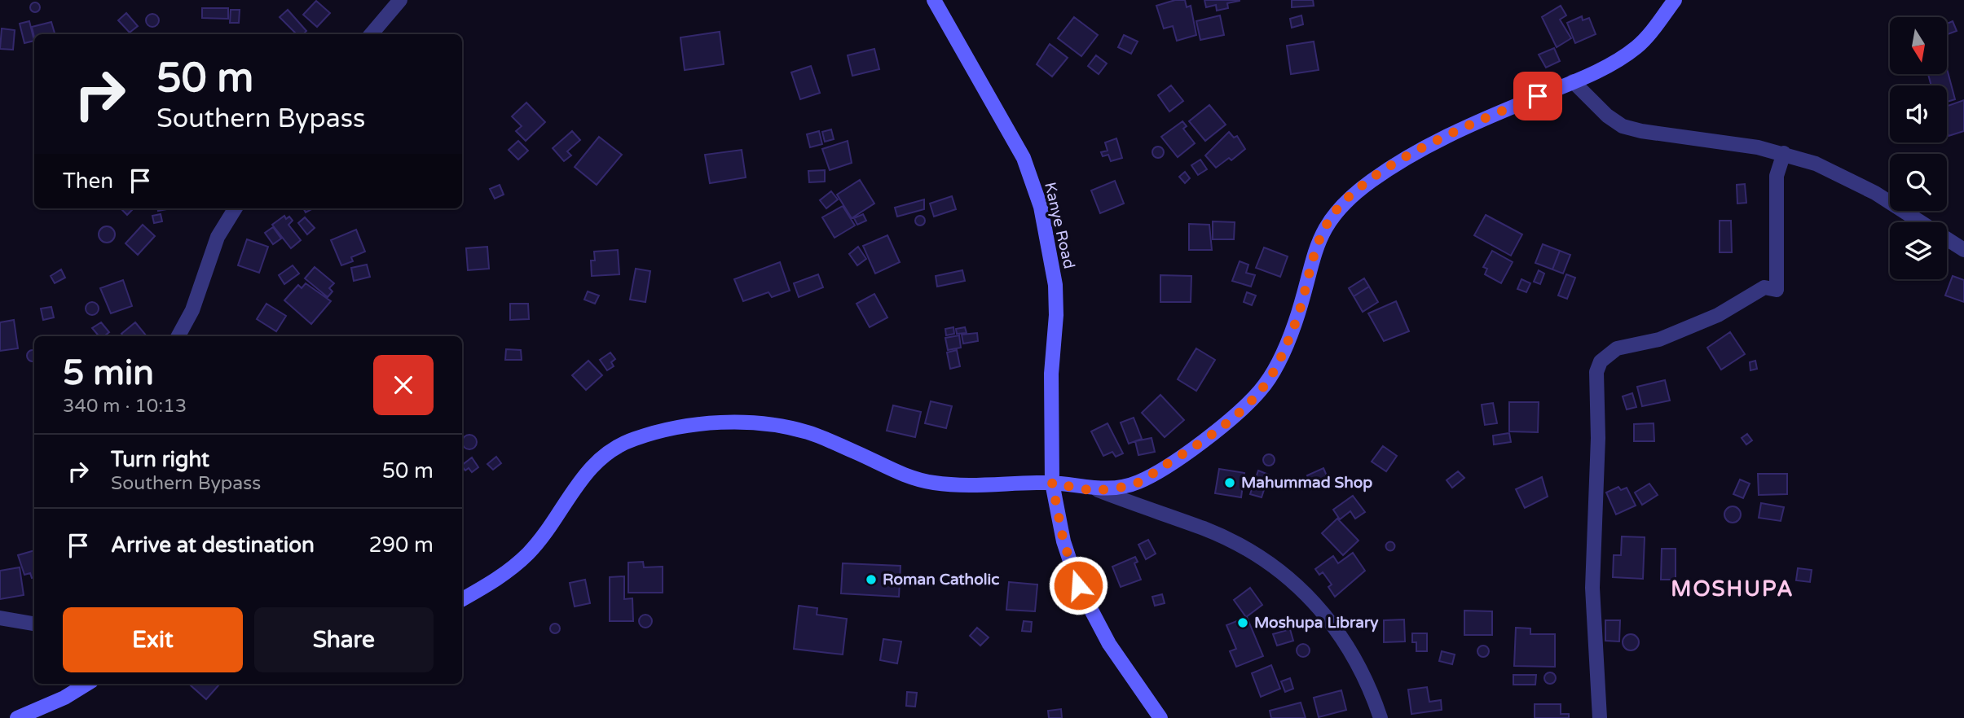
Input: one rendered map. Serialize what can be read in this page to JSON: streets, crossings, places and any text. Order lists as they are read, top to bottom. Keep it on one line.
{"streets":{"street":["Kanye Road"]},"districts":["MOSHUPA"],"places":["Mahummad Shop","Roman Catholic","Moshupa Library"],"north":"bottom","page":{"turn":["50 m","Southern Bypass"],"then":"Then","heading":["5 min","340 m · 10:13"],"list":[{"name":"Turn right","note":"Southern Bypass","value":"50 m"},{"name":"Arrive at destination","value":"290 m"}],"buttons":["Exit","Share"]}}
